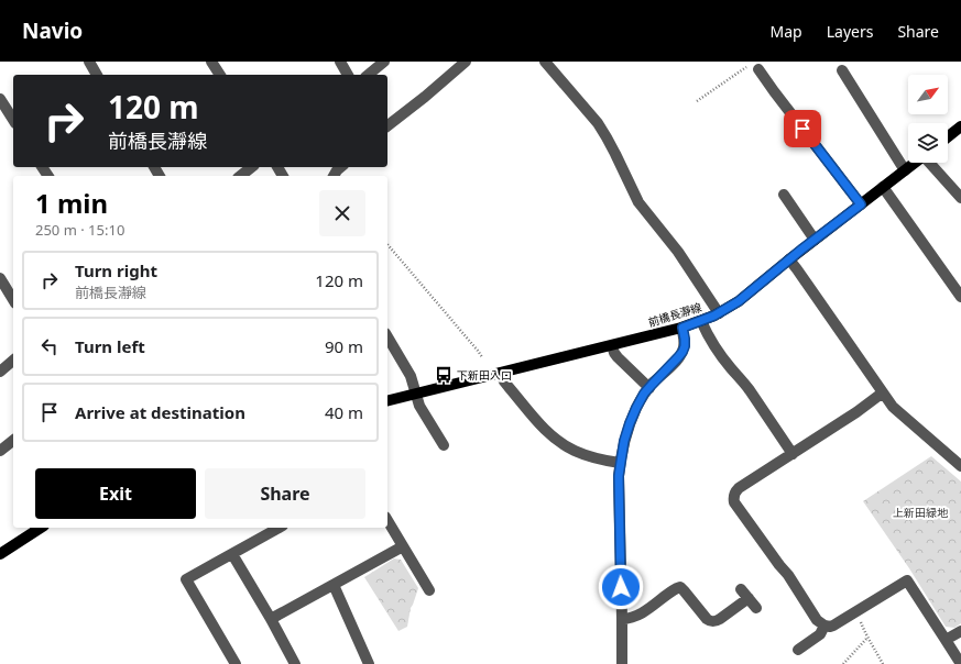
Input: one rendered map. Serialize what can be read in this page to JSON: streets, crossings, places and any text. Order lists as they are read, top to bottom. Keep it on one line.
{"streets":{"main road":["前橋長瀞線"]},"parks":["上新田緑地"],"places":{"bus stop":["下新田入口"]},"north":"top right","page":{"header":"Navio","nav":["Map","Layers","Share"],"turn":["120 m","前橋長瀞線"],"heading":["1 min","250 m · 15:10"],"list":[{"name":"Turn right","note":"前橋長瀞線","value":"120 m"},{"name":"Turn left","value":"90 m"},{"name":"Arrive at destination","value":"40 m"}],"buttons":["Exit","Share"]}}
